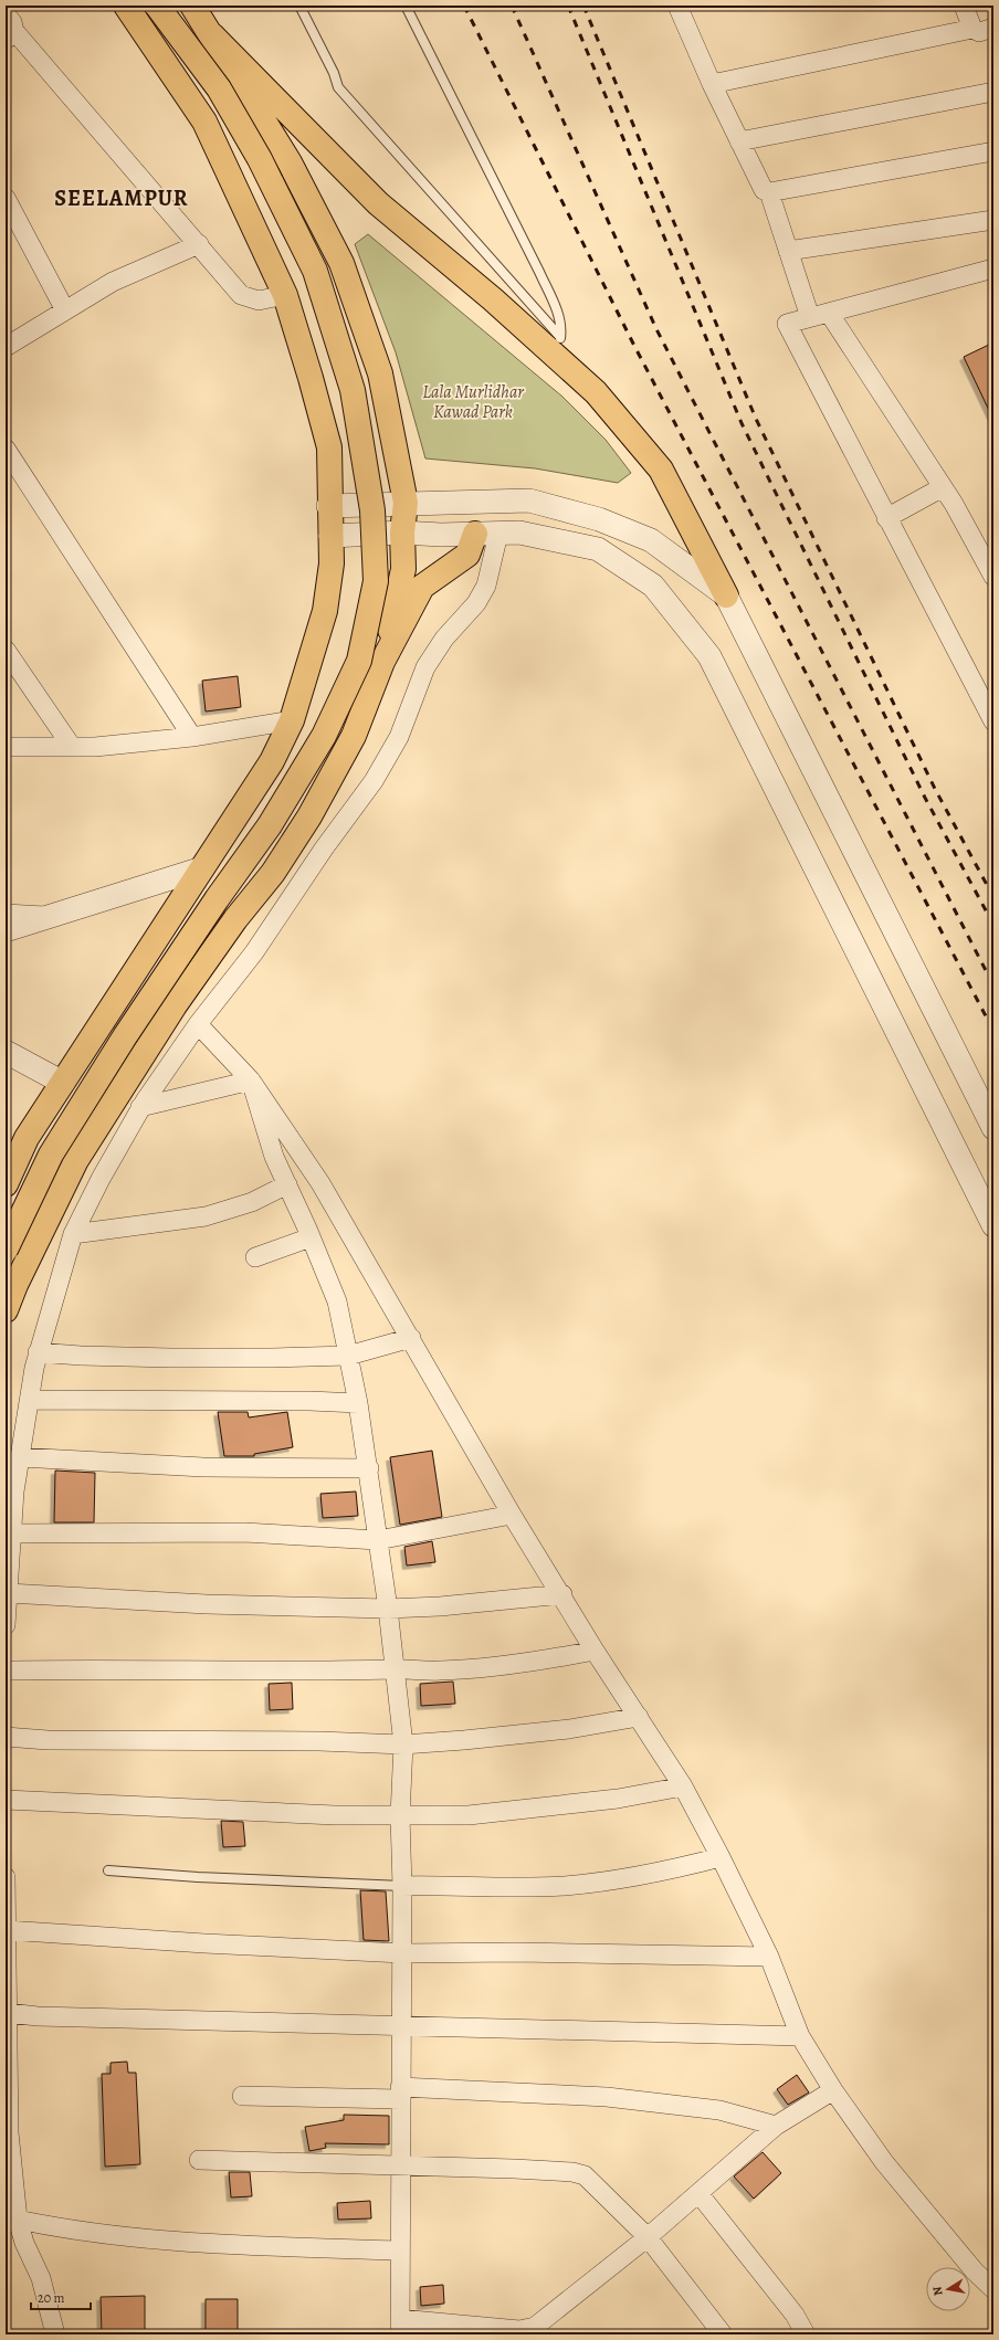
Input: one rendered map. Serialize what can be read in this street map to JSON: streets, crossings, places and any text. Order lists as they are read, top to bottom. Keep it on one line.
{"districts":["SEELAMPUR"],"parks":["Lala Murlidhar Kawad Park"],"scale_bar":"20 m","north":"left"}
